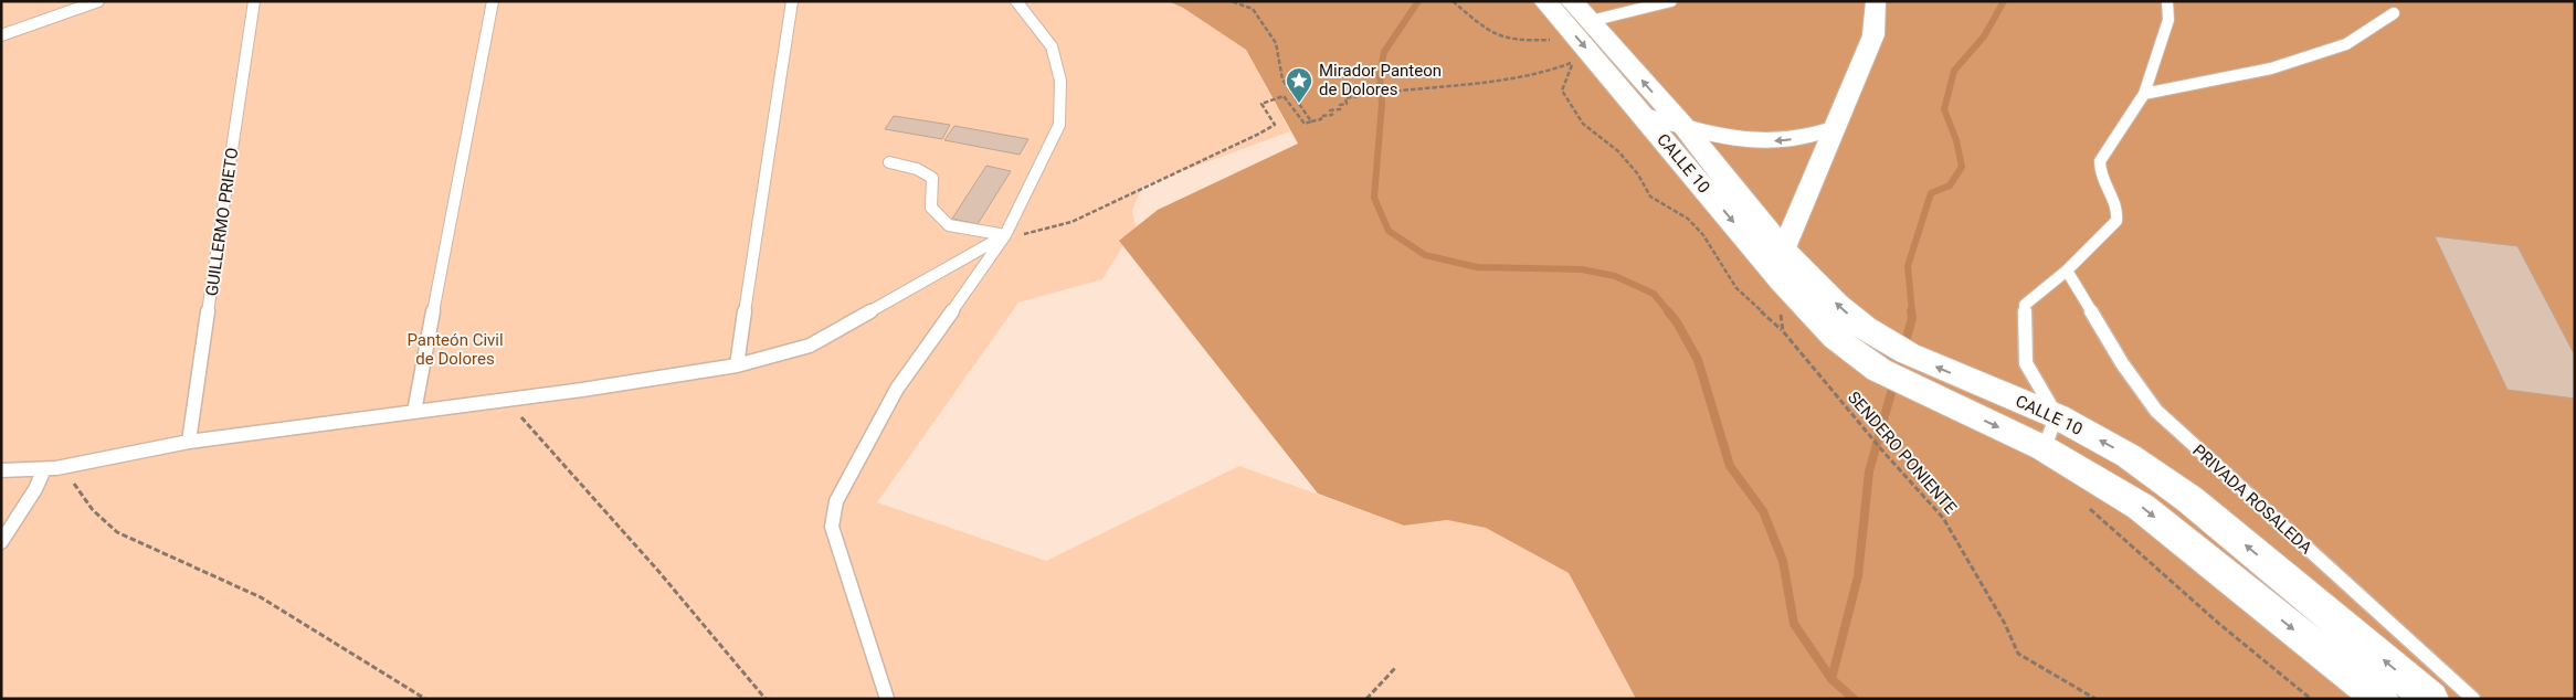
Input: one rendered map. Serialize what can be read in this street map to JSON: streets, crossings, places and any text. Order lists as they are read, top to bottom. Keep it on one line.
{"streets":{"street":["CALLE 10"],"lane":["GUILLERMO PRIETO","PRIVADA ROSALEDA"],"path":["SENDERO PONIENTE"]},"crossings":[["CALLE 10","SENDERO PONIENTE"]],"parks":["Panteón Civil de Dolores"],"places":{"place":["Mirador Panteon de Dolores"]}}
